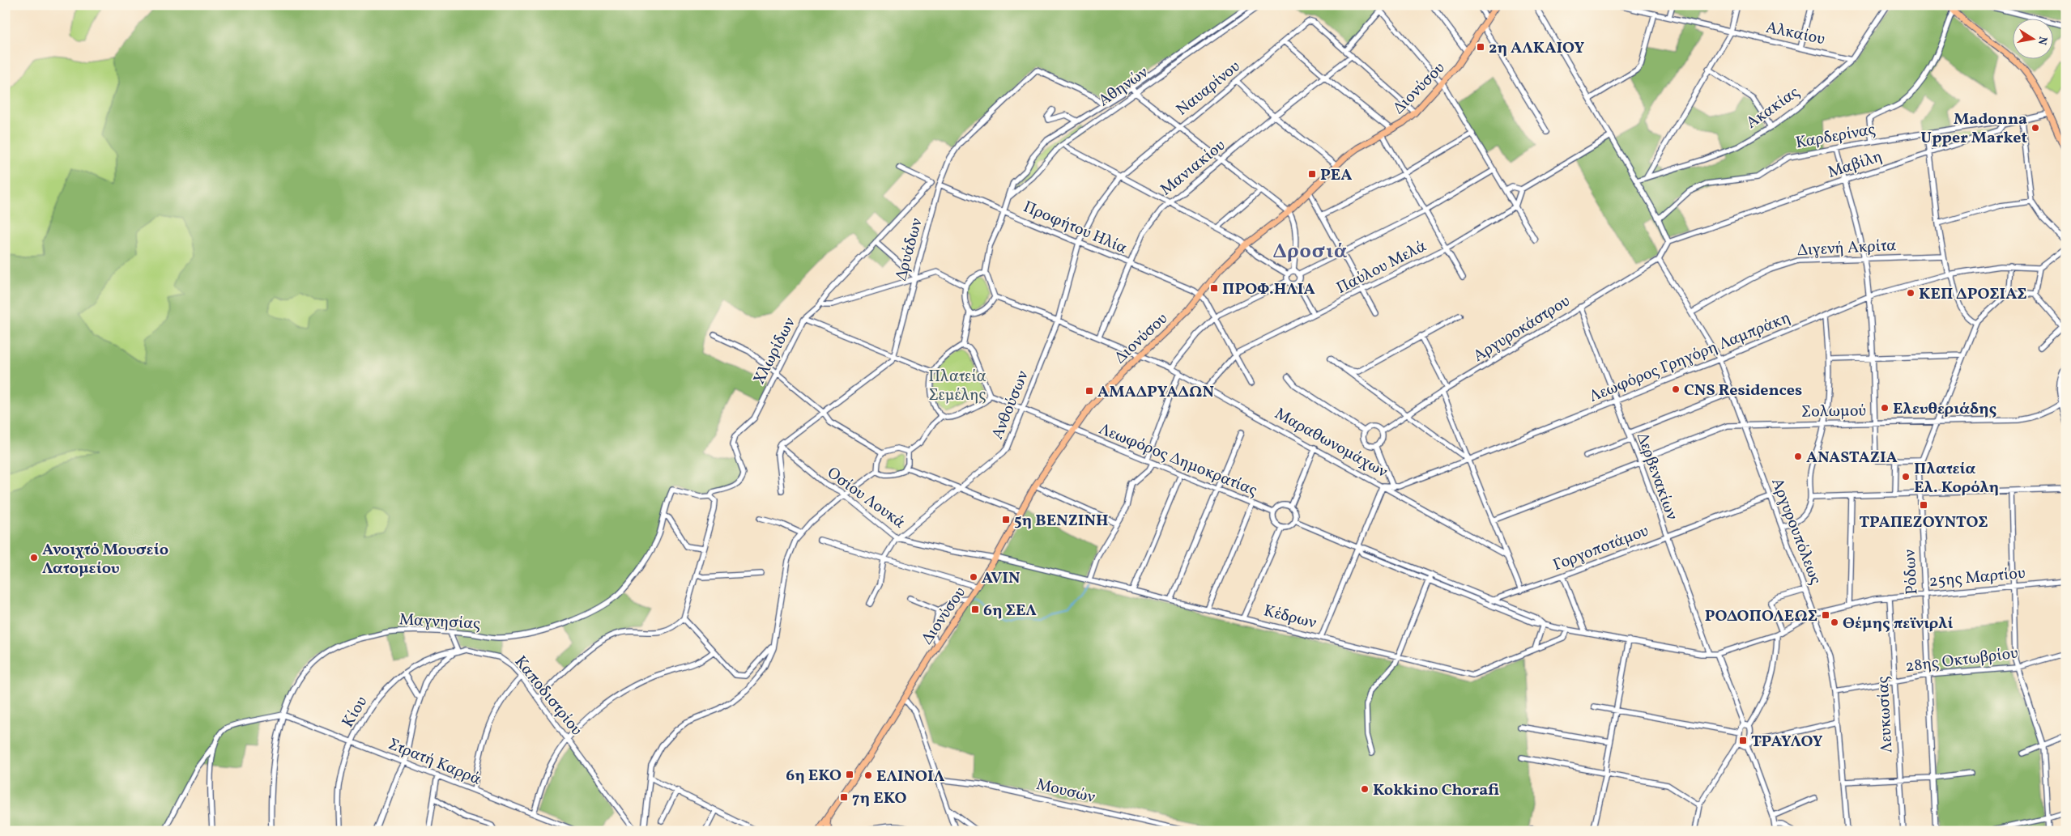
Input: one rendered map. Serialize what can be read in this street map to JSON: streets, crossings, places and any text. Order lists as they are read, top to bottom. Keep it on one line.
{"streets":{"main road":["Διονύσου"],"street":["Αλκαίου","Αθηνών","Ναυαρίνου","Ακακίας","Καρδερίνας","Μαβίλη","Μανιακίου","Προφήτου Ηλία","Διγενή Ακρίτα","Δρυάδων","Παύλου Μελά","Αργυροκάστρου","Χλωρίδων","Λεωφόρος Γρηγόρη Λαμπράκη","Ανθούσων","Σολωμού","Μαραθωνομάχων","Λεωφόρος Δημοκρατίας","Δερβενακίων","Οσίου Λουκά","Αργυρουπόλεως","Γοργοποτάμου","Ρόδων","25ης Μαρτίου","Κέδρων","Μαγνησίας","28ης Οκτωβρίου","Καποδιστρίου","Κίου","Λευκωσίας","Στρατή Καρρά","Μουσών"]},"crossings":[["Αλκαίου","Ακακίας"],["Αθηνών","Προφήτου Ηλία"],["Αθηνών","Δρυάδων"],["Αθηνών","Μαραθωνομάχων"],["Ναυαρίνου","Ανθούσων"],["Διονύσου","Προφήτου Ηλία"],["Διονύσου","Μαραθωνομάχων"],["Διονύσου","Λεωφόρος Δημοκρατίας"],["Διονύσου","Οσίου Λουκά"],["Διονύσου","Κέδρων"],["Καρδερίνας","Μαβίλη"],["Μανιακίου","Προφήτου Ηλία"],["Μανιακίου","Μαραθωνομάχων"],["Προφήτου Ηλία","Δρυάδων"],["Προφήτου Ηλία","Ανθούσων"],["Διγενή Ακρίτα","Αργυρουπόλεως"],["Δρυάδων","Οσίου Λουκά"],["Παύλου Μελά","Μαραθωνομάχων"],["Αργυροκάστρου","Δερβενακίων"],["Αργυροκάστρου","Αργυρουπόλεως"],["Χλωρίδων","Μαγνησίας"],["Λεωφόρος Γρηγόρη Λαμπράκη","Μαραθωνομάχων"],["Λεωφόρος Γρηγόρη Λαμπράκη","Δερβενακίων"],["Λεωφόρος Γρηγόρη Λαμπράκη","Αργυρουπόλεως"],["Ανθούσων","Μαραθωνομάχων"],["Ανθούσων","Λεωφόρος Δημοκρατίας"],["Ανθούσων","Οσίου Λουκά"],["Σολωμού","Δερβενακίων"],["Σολωμού","Αργυρουπόλεως"],["Σολωμού","Ρόδων"],["Δερβενακίων","Γοργοποτάμου"],["Οσίου Λουκά","Κέδρων"],["Αργυρουπόλεως","Γοργοποτάμου"],["Αργυρουπόλεως","25ης Μαρτίου"],["Αργυρουπόλεως","28ης Οκτωβρίου"],["Ρόδων","25ης Μαρτίου"],["Ρόδων","28ης Οκτωβρίου"],["25ης Μαρτίου","Λευκωσίας"],["Μαγνησίας","Στρατή Καρρά"],["28ης Οκτωβρίου","Λευκωσίας"],["Καποδιστρίου","Κίου"],["Κίου","Στρατή Καρρά"]],"districts":["Δροσιά"],"parks":["Πλατεία Σεμέλης"],"places":{"transit":["2η ΑΛΚΑΙΟΥ","ΡΕΑ","ΠΡΟΦ.ΗΛΙΑ","ΑΜΑΔΡΥΑΔΩΝ","ΤΡΑΠΕΖΟΥΝΤΟΣ","5η ΒΕΝΖΙΝΗ","6η ΣΕΛ","ΡΟΔΟΠΟΛΕΩΣ","ΤΡΑΥΛΟΥ","6η ΕΚΟ","7η ΕΚΟ"],"other":["Madonna Upper Market","ΚΕΠ ΔΡΟΣΙΑΣ","CNS Residences","Ελευθεριάδης","ANASTAZIA","Πλατεία Ελ. Κορόλη","Ανοιχτό Μουσείο Λατομείου","AVIN","Θέμης πεϊνιρλί","ΕΛΙΝΟΙΛ","Kokkino Chorafi"]},"north":"right"}
